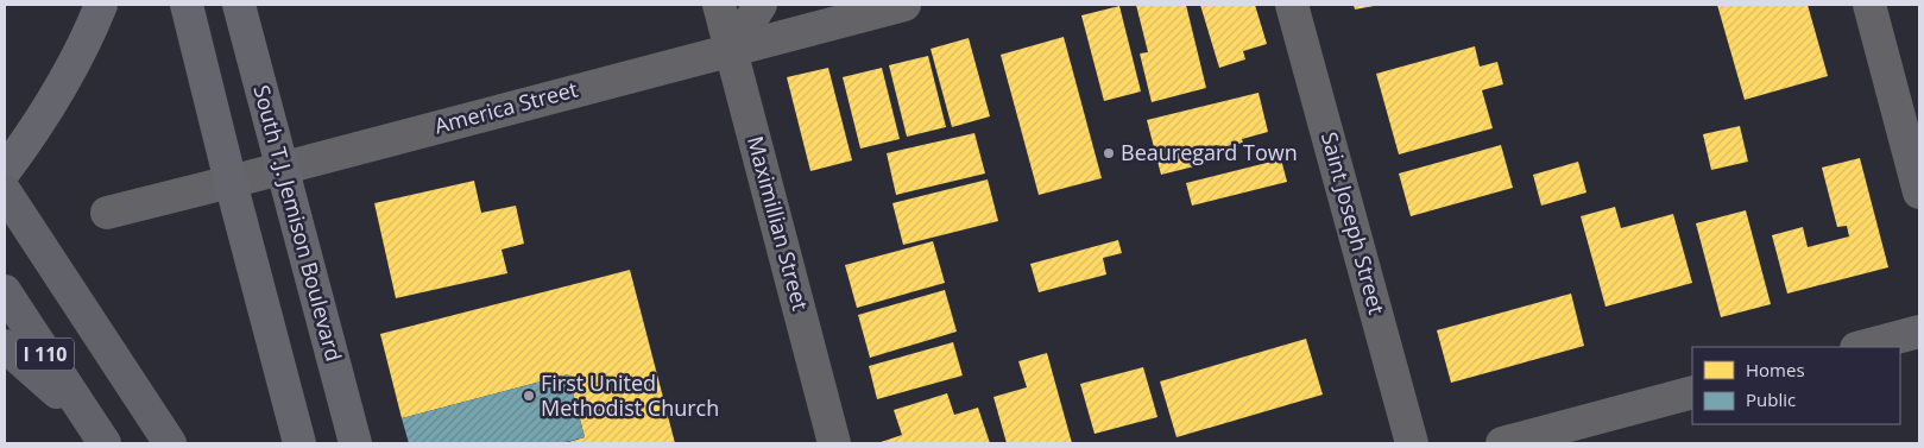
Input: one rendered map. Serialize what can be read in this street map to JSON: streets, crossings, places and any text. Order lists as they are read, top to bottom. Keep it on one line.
{"streets":{"highway":["I 110"],"main road":["South T.J. Jemison Boulevard"],"street":["America Street","Maximillian Street","Saint Joseph Street"]},"crossings":[["America Street","South T.J. Jemison Boulevard"],["America Street","Maximillian Street"]],"places":["Beauregard Town","First United Methodist Church"],"legend":["Homes","Public"]}
